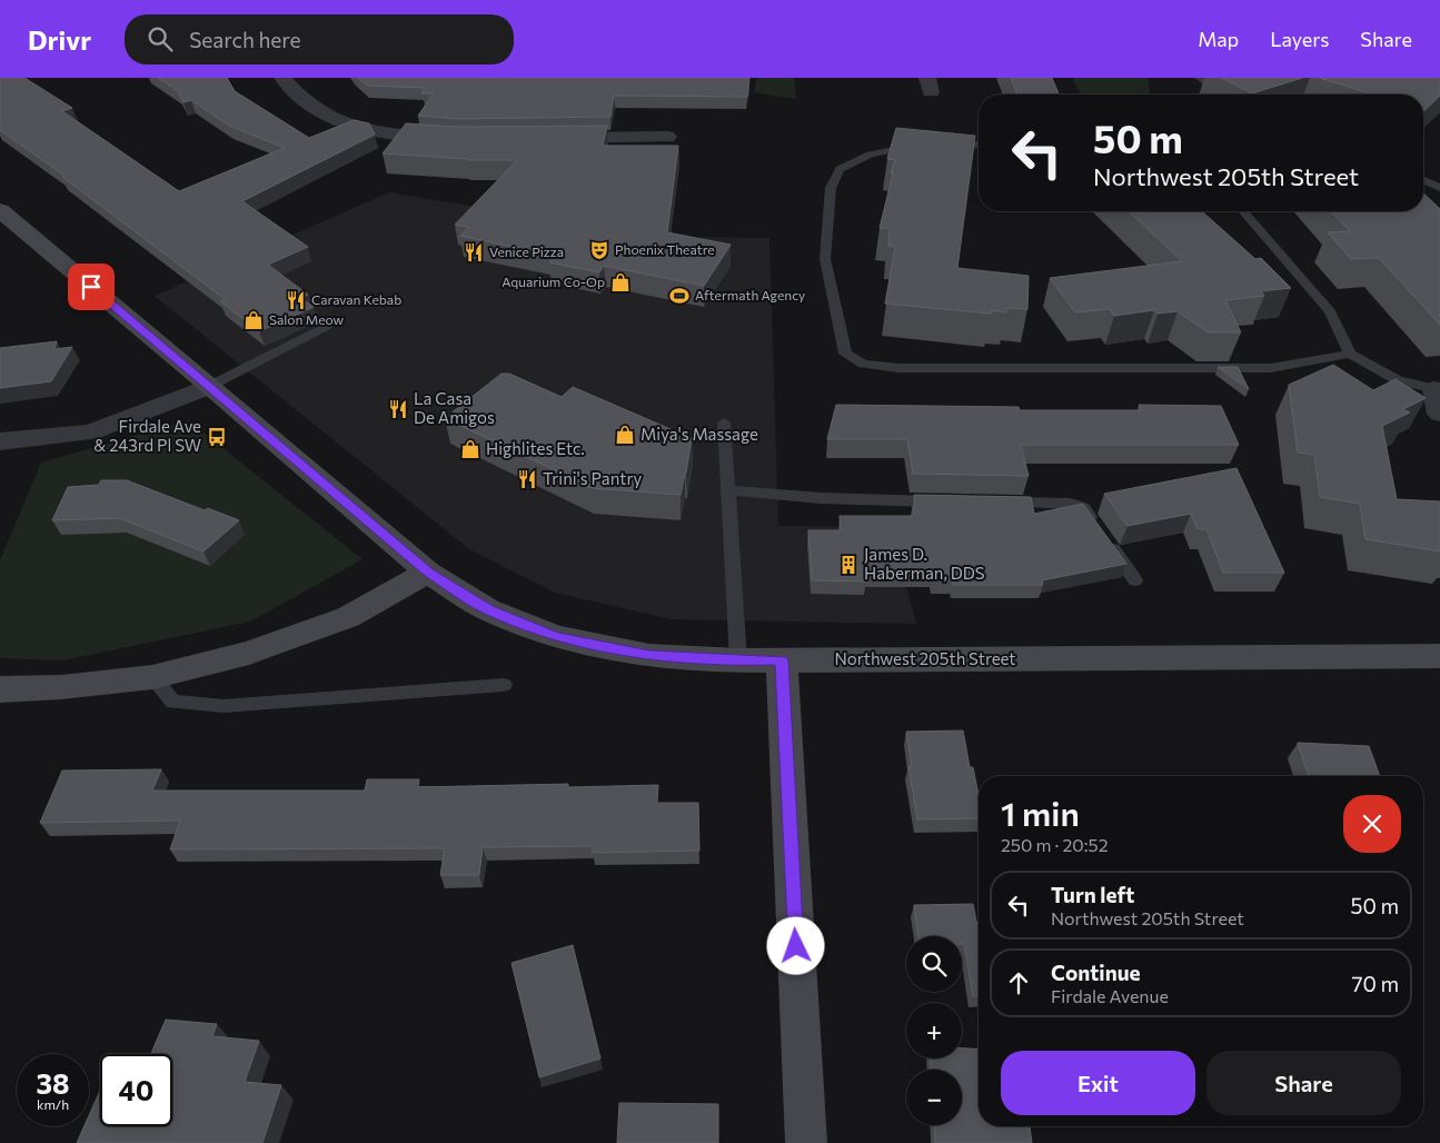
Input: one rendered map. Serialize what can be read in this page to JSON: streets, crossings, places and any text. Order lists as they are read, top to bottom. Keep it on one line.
{"streets":{"street":["Northwest 205th Street"]},"places":{"theatre":["Phoenix Theatre"],"restaurant":["Venice Pizza","Caravan Kebab","La Casa De Amigos","Trini's Pantry"],"shop":["Aquarium Co-Op","Salon Meow","Miya's Massage","Highlites Etc."],"sports":["Aftermath Agency"],"bus stop":["Firdale Ave & 243rd Pl SW"],"building":["James D. Haberman, DDS"]},"page":{"header":"Drivr","search":"Search here","nav":["Map","Layers","Share"],"turn":["50 m","Northwest 205th Street"],"heading":["1 min","250 m · 20:52"],"list":[{"name":"Turn left","note":"Northwest 205th Street","value":"50 m"},{"name":"Continue","note":"Firdale Avenue","value":"70 m"}],"map_buttons":["+","−"],"buttons":["Exit","Share"],"speed":"38 km/h","limit":"40"}}
